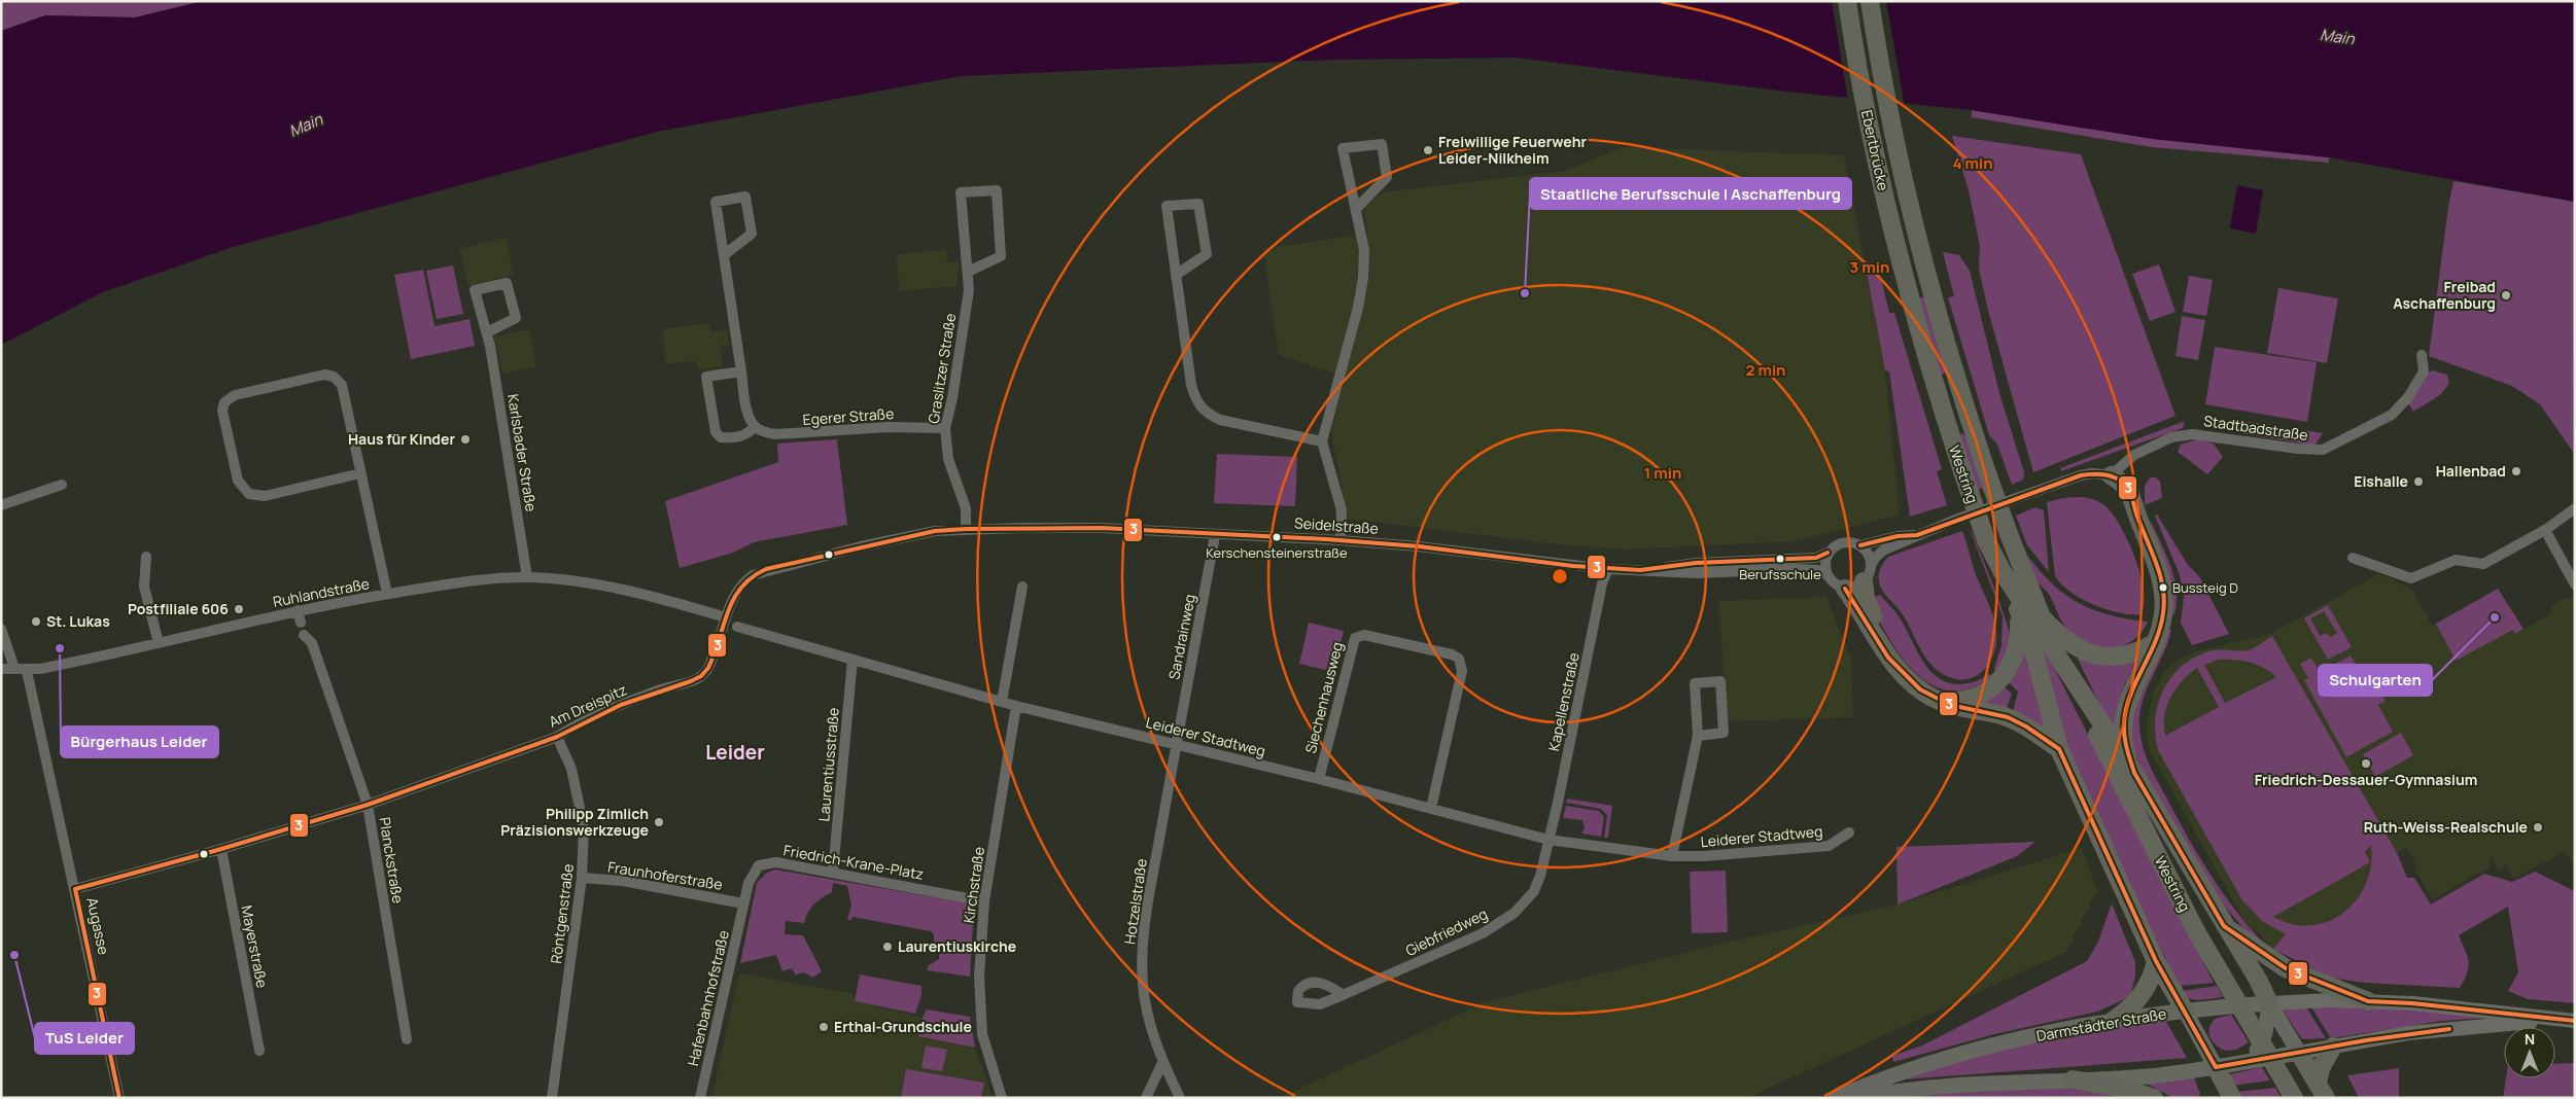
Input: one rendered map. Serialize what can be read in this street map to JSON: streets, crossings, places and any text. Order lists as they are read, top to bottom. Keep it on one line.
{"streets":{"highway":["Ebertbrücke","Westring"],"main road":["Darmstädter Straße"],"street":["Graslitzer Straße","Egerer Straße","Stadtbadstraße","Karlsbader Straße","Seidelstraße","Ruhlandstraße","Sandrainweg","Siechenhausweg","Kapellenstraße","Am Dreispitz","Leiderer Stadtweg","Laurentiusstraße","Planckstraße","Friedrich-Krane-Platz","Fraunhoferstraße","Kirchstraße","Hotzelstraße","Röntgenstraße","Augasse","Giebfriedweg","Mayerstraße","Hafenbahnhofstraße"]},"crossings":[["Ebertbrücke","Westring"],["Graslitzer Straße","Egerer Straße"],["Graslitzer Straße","Seidelstraße"],["Karlsbader Straße","Ruhlandstraße"],["Seidelstraße","Sandrainweg"],["Seidelstraße","Kapellenstraße"],["Seidelstraße","Am Dreispitz"],["Ruhlandstraße","Augasse"],["Sandrainweg","Leiderer Stadtweg"],["Sandrainweg","Hotzelstraße"],["Siechenhausweg","Leiderer Stadtweg"],["Kapellenstraße","Leiderer Stadtweg"],["Kapellenstraße","Giebfriedweg"],["Am Dreispitz","Planckstraße"],["Am Dreispitz","Röntgenstraße"],["Am Dreispitz","Augasse"],["Am Dreispitz","Mayerstraße"],["Leiderer Stadtweg","Laurentiusstraße"],["Leiderer Stadtweg","Kirchstraße"],["Leiderer Stadtweg","Hotzelstraße"],["Leiderer Stadtweg","Giebfriedweg"],["Laurentiusstraße","Friedrich-Krane-Platz"],["Friedrich-Krane-Platz","Fraunhoferstraße"],["Friedrich-Krane-Platz","Kirchstraße"],["Friedrich-Krane-Platz","Hafenbahnhofstraße"],["Fraunhoferstraße","Röntgenstraße"],["Fraunhoferstraße","Hafenbahnhofstraße"]],"districts":["Leider"],"water":["Main"],"places":["Freiwillige Feuerwehr Leider-Nilkheim","Staatliche Berufsschule I Aschaffenburg","Freibad Aschaffenburg","Haus für Kinder","Hallenbad","Eishalle","Kerschensteinerstraße","Berufsschule","Bussteig D","Postfiliale 606","Schulgarten","St. Lukas","Bürgerhaus Leider","Friedrich-Dessauer-Gymnasium","Philipp Zimlich Präzisionswerkzeuge","Ruth-Weiss-Realschule","Laurentiuskirche","TuS Leider","Erthal-Grundschule"],"lines":["transit line 3"],"north":"top","rings":["4 min","3 min","2 min","1 min"]}
